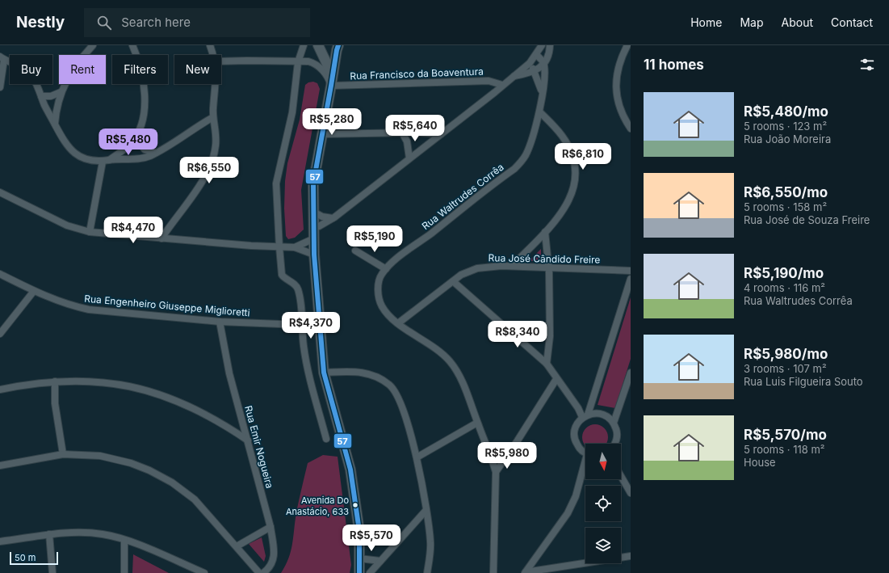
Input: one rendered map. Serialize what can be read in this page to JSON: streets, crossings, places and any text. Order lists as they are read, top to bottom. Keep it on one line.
{"streets":{"street":["Rua Francisco da Boaventura","Rua Waltrudes Corrêa","Rua José Cândido Freire","Rua Engenheiro Giuseppe Miglioretti","Rua Emir Nogueira"]},"crossings":[["Rua Waltrudes Corrêa","Rua José Cândido Freire"],["Rua Engenheiro Giuseppe Miglioretti","Rua Emir Nogueira"]],"places":["Avenida Do Anastácio, 633"],"lines":["transit line 57"],"scale_bar":"50 m","north":"bottom","page":{"header":"Nestly","search":"Search here","nav":["Home","Map","About","Contact"],"heading":"11 homes","chip":["Buy","Rent","Filters","New"],"list":[{"name":"R$5,480/mo","note":"5 rooms · 123 m² · Rua João Moreira"},{"name":"R$6,550/mo","note":"5 rooms · 158 m² · Rua José de Souza Freire"},{"name":"R$5,190/mo","note":"4 rooms · 116 m² · Rua Waltrudes Corrêa"},{"name":"R$5,980/mo","note":"3 rooms · 107 m² · Rua Luis Filgueira Souto"},{"name":"R$5,570/mo","note":"5 rooms · 118 m² · House"}],"price":["R$5,280","R$5,640","R$5,480","R$6,810","R$6,550","R$4,470","R$5,190","R$4,370","R$8,340","R$5,980","R$5,570"],"scale":"50 m"}}
